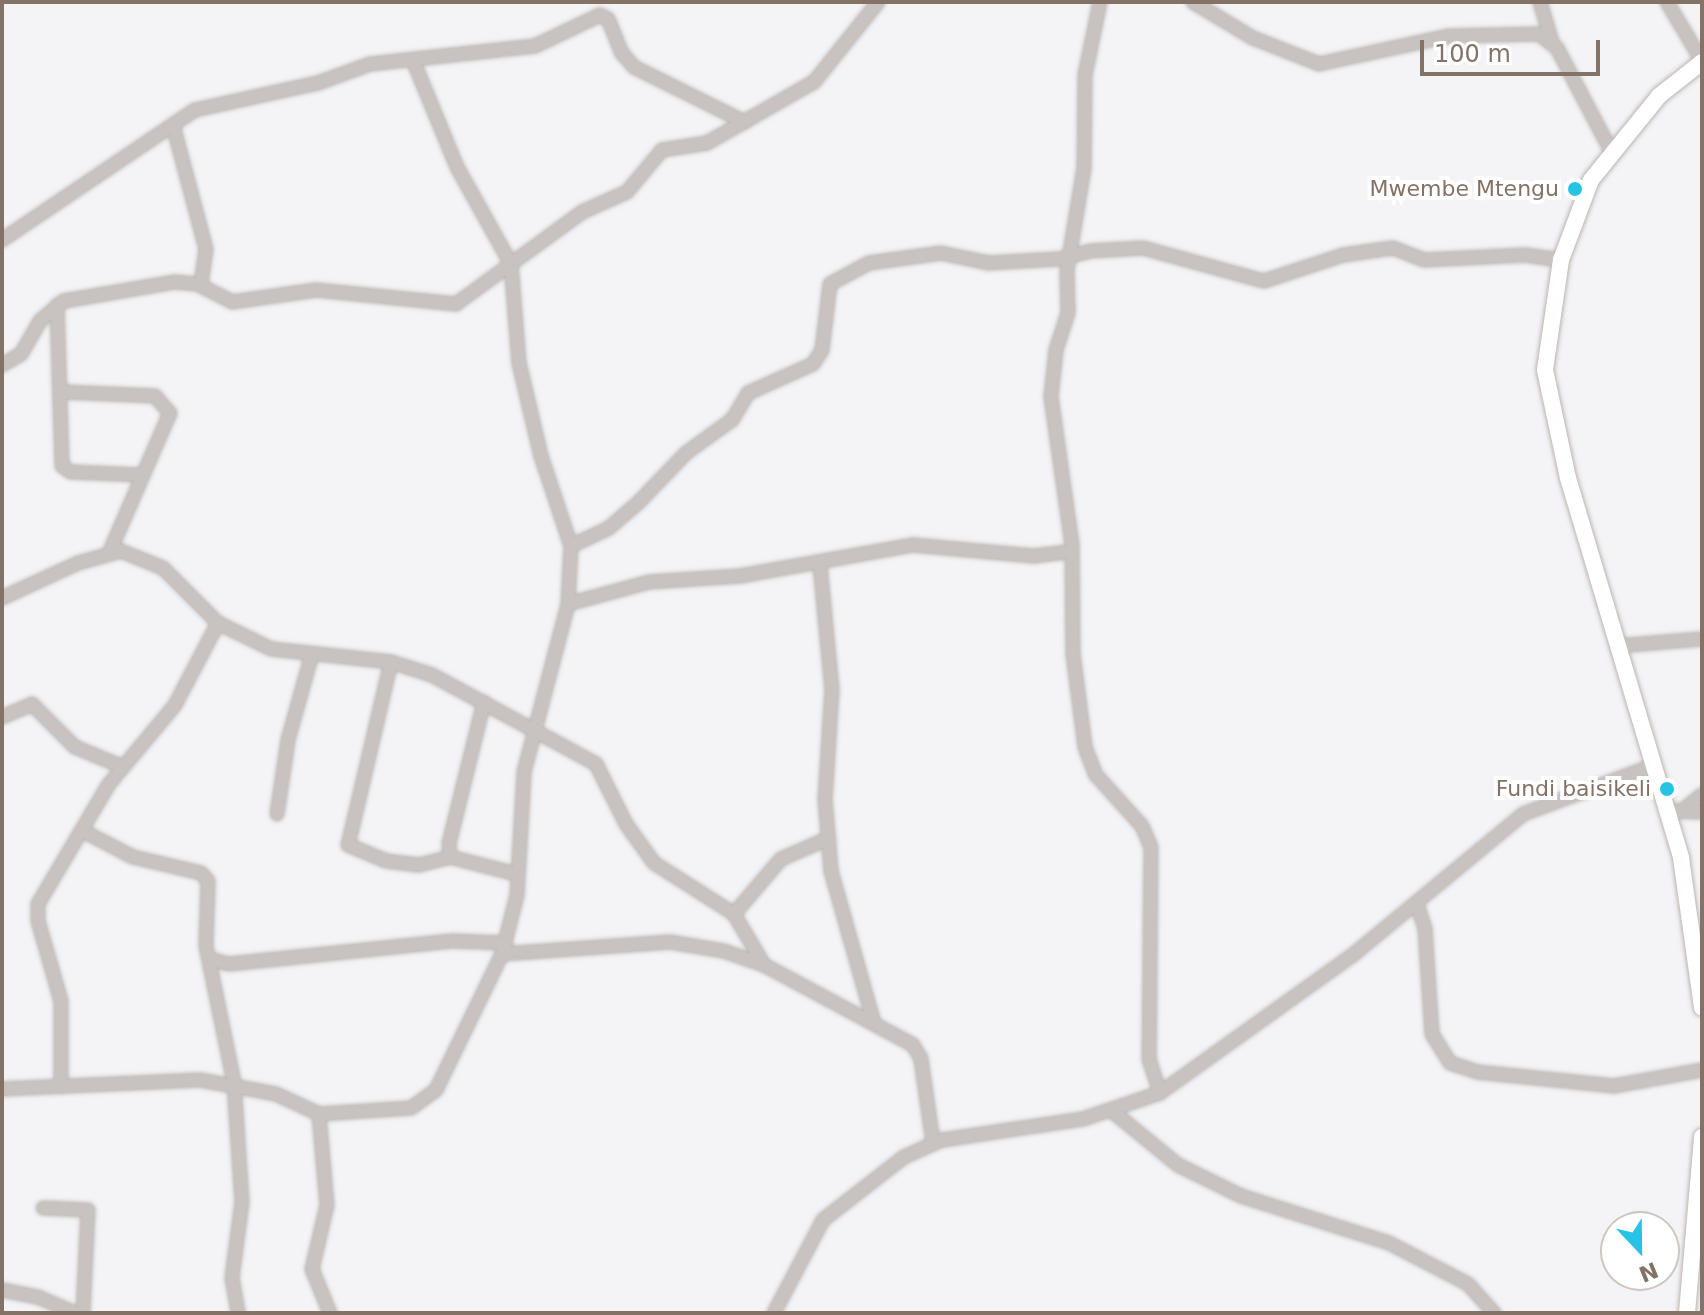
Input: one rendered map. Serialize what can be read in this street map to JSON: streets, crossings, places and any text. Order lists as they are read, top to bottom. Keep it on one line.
{"places":["Mwembe Mtengu","Fundi baisikeli"],"scale_bar":"100 m","north":"bottom"}
